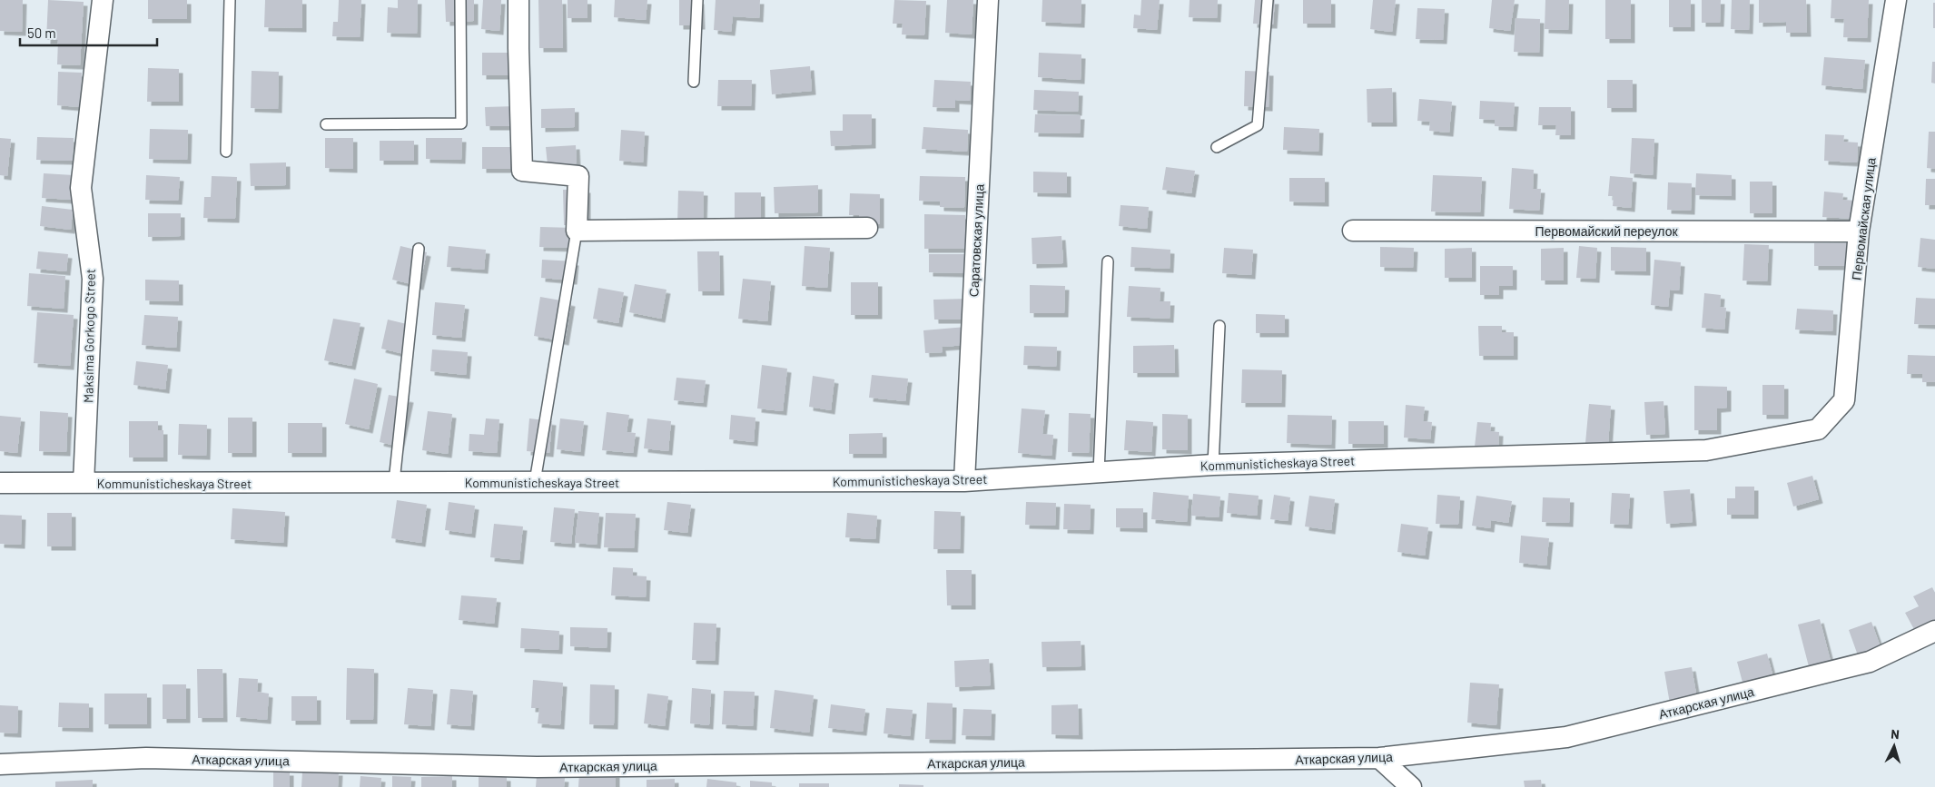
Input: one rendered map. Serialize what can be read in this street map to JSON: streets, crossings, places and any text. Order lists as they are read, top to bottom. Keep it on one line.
{"streets":{"street":["Первомайская улица","Первомайский переулок","Саратовская улица","Maksima Gorkogo Street","Kommunisticheskaya Street","Аткарская улица"]},"crossings":[["Первомайская улица","Первомайский переулок"],["Первомайская улица","Kommunisticheskaya Street"],["Саратовская улица","Kommunisticheskaya Street"],["Maksima Gorkogo Street","Kommunisticheskaya Street"]],"scale_bar":"50 m","north":"top"}
